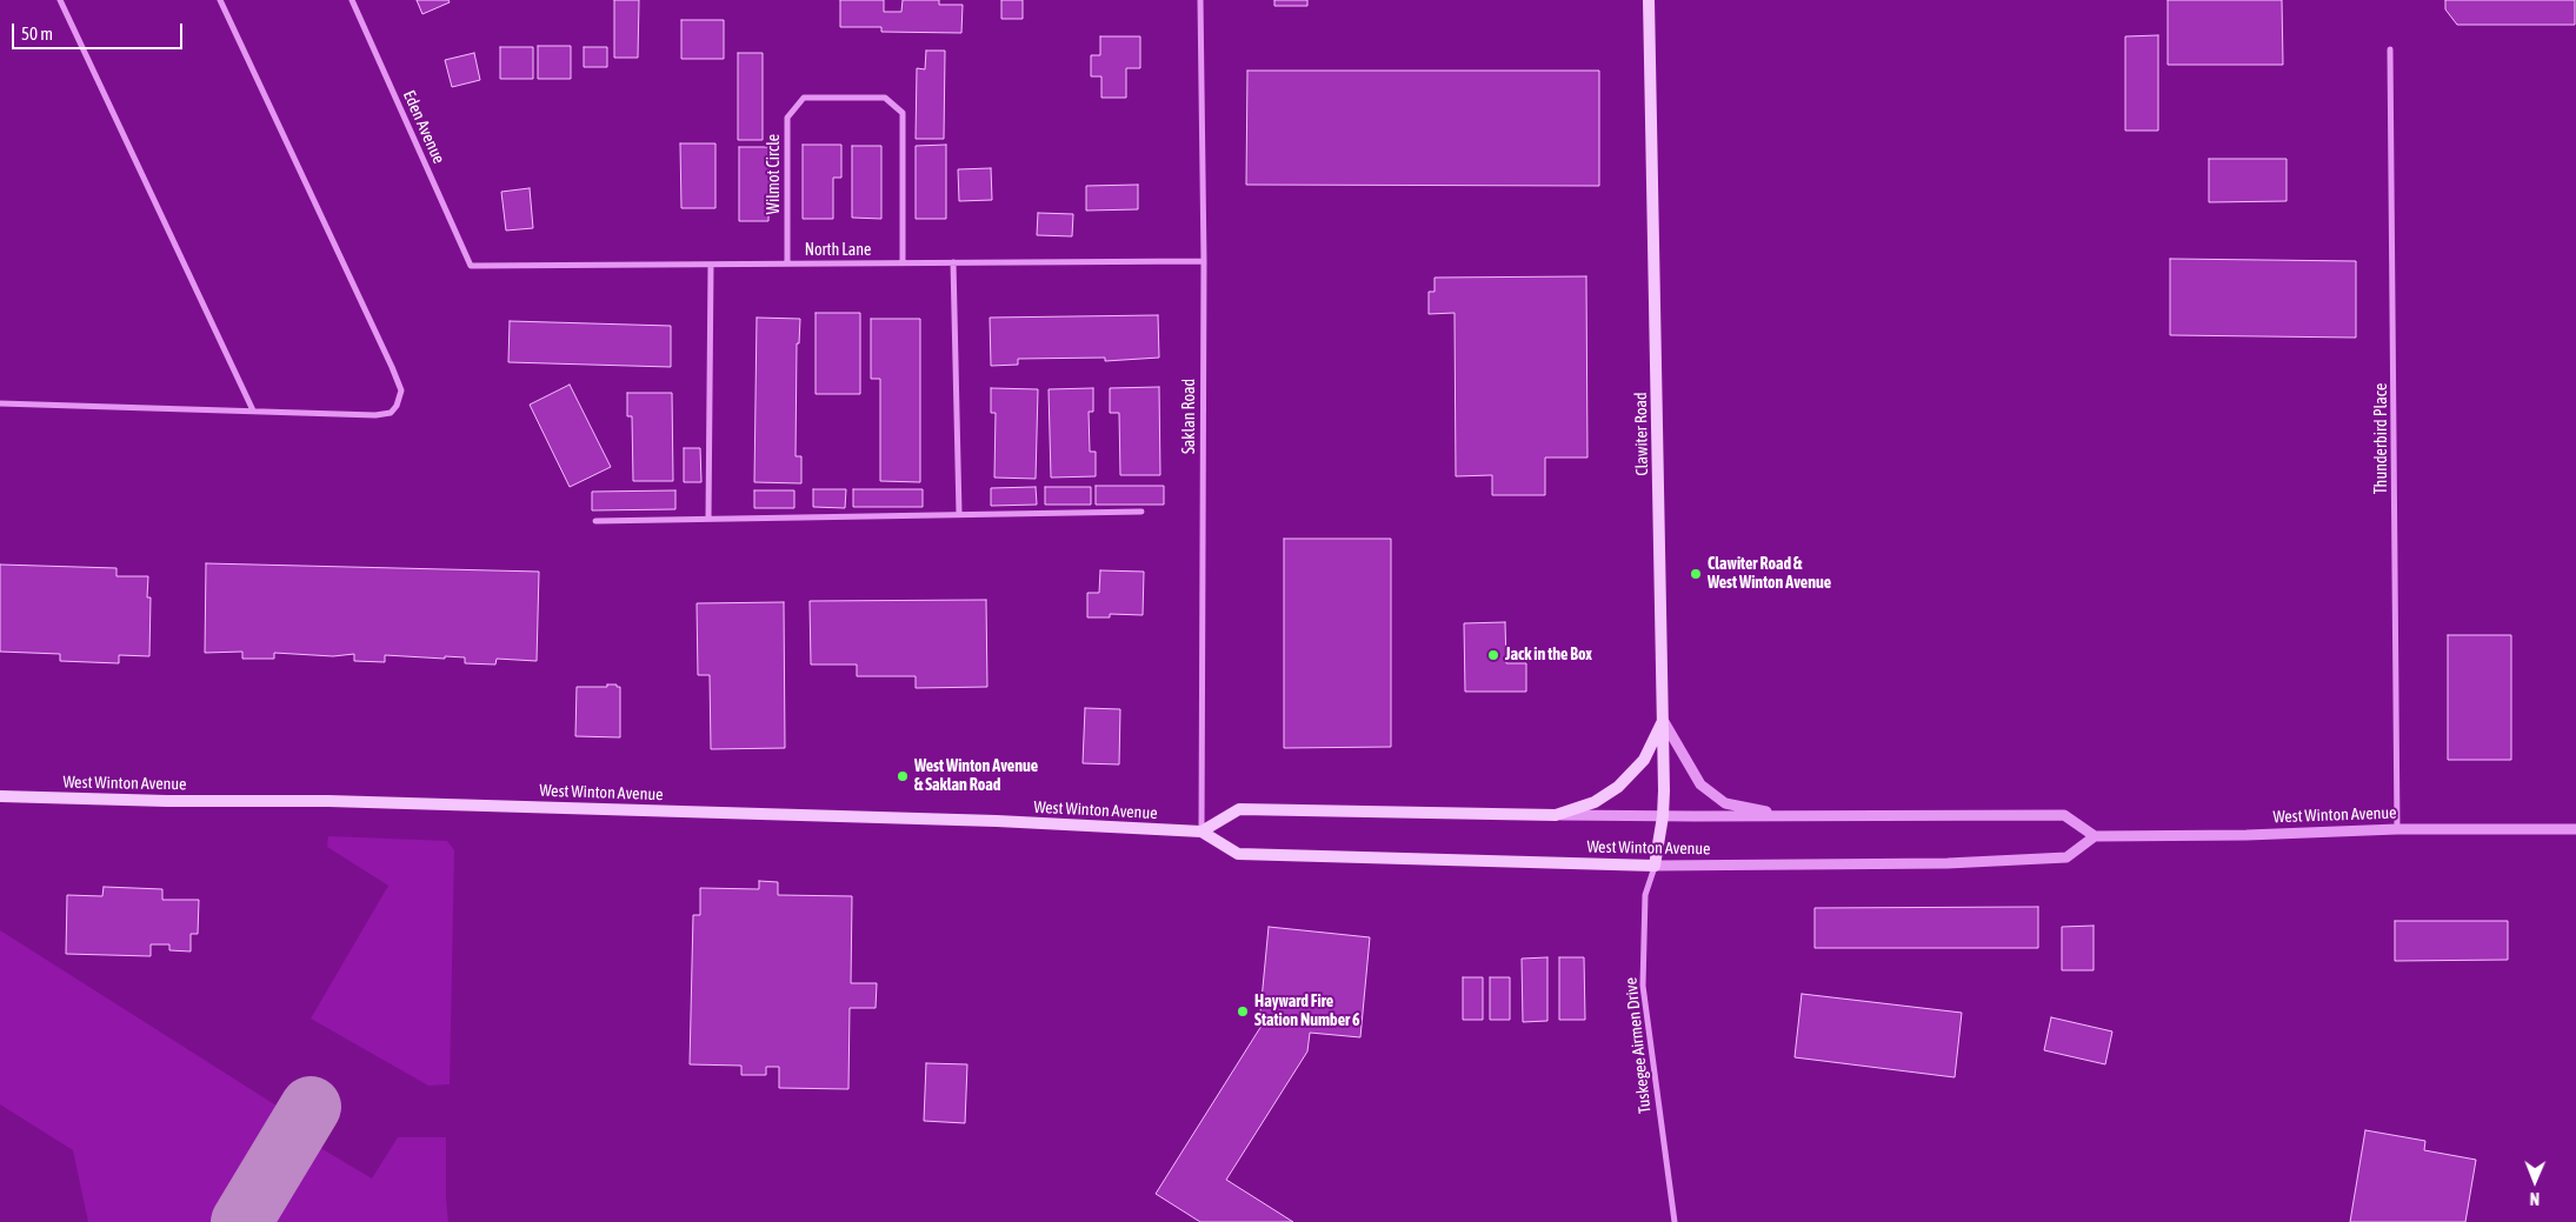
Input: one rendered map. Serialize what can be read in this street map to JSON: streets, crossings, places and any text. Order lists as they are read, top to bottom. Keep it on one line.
{"streets":{"main road":["Clawiter Road","West Winton Avenue"],"street":["Eden Avenue","Wilmot Circle","North Lane","Saklan Road","Thunderbird Place","Tuskegee Airmen Drive"]},"crossings":[["Eden Avenue","North Lane"],["Wilmot Circle","North Lane"],["North Lane","Saklan Road"],["Saklan Road","West Winton Avenue"],["Clawiter Road","West Winton Avenue"],["Clawiter Road","Tuskegee Airmen Drive"],["Thunderbird Place","West Winton Avenue"],["West Winton Avenue","Tuskegee Airmen Drive"]],"places":["Clawiter Road & West Winton Avenue","Jack in the Box","West Winton Avenue & Saklan Road","Hayward Fire Station Number 6"],"scale_bar":"50 m","north":"bottom"}
